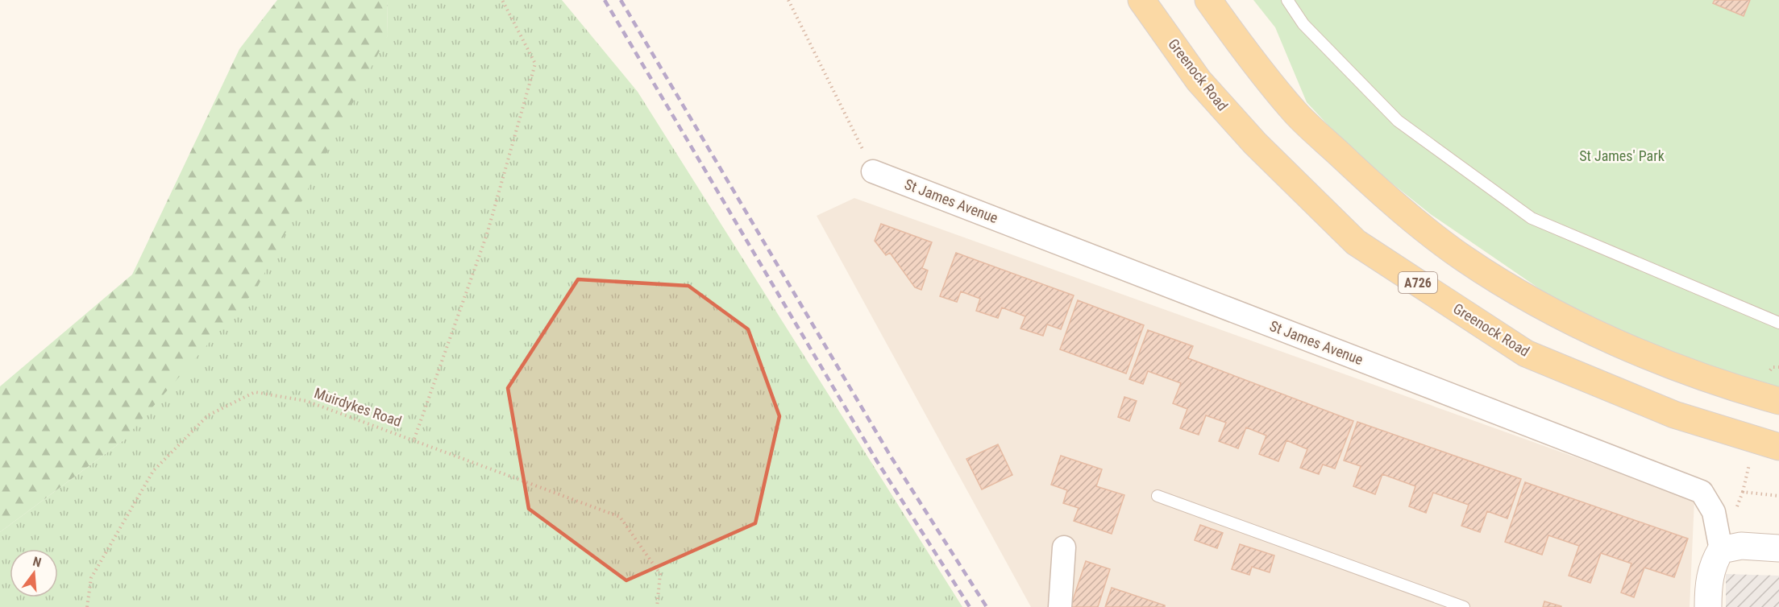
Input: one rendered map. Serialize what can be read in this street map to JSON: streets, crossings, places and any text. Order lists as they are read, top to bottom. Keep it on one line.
{"streets":{"main road":["Greenock Road","A726"],"street":["St James Avenue"],"path":["Muirdykes Road"]},"parks":["St James' Park"],"north":"top"}
